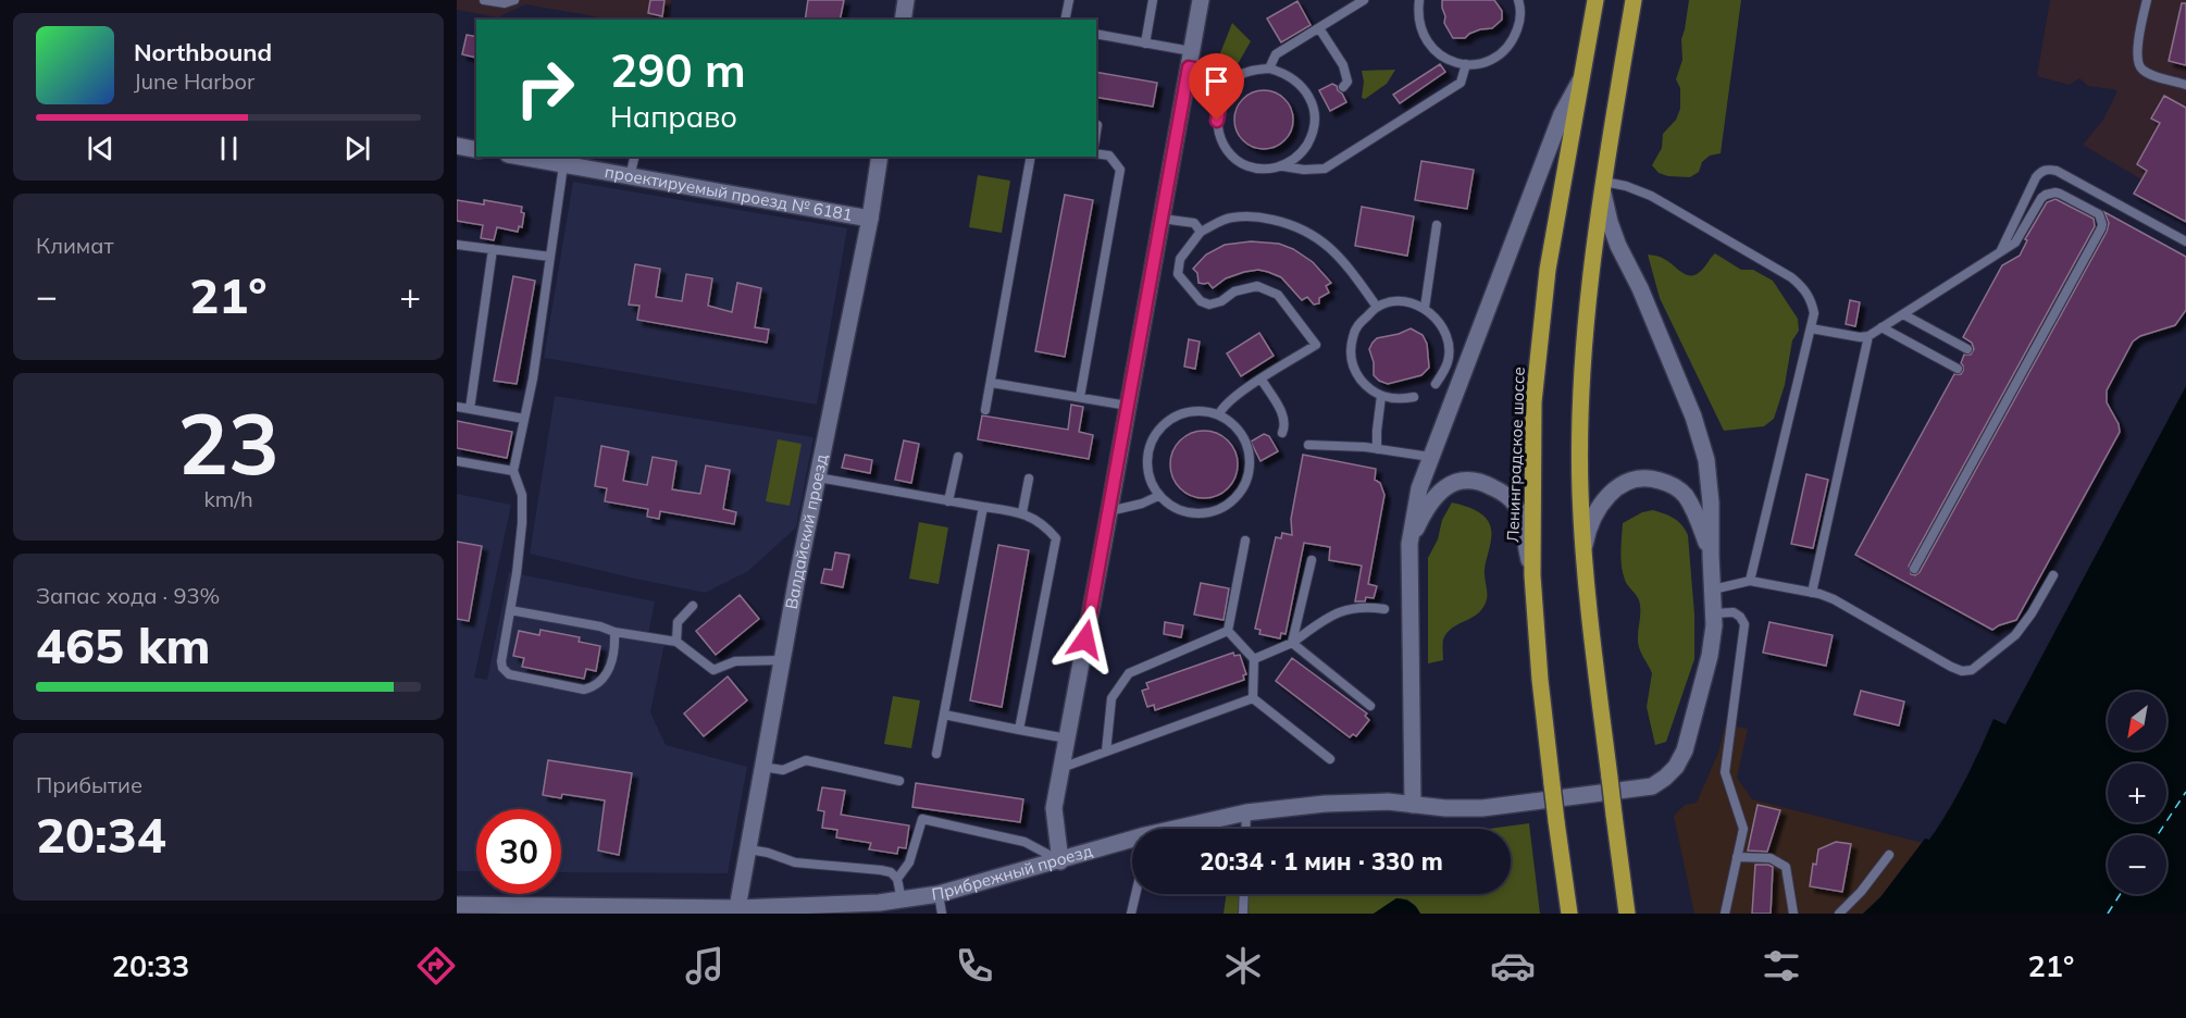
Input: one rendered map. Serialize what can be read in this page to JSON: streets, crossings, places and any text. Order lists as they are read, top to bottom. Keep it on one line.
{"streets":{"main road":["Ленинградское шоссе"],"street":["проектируемый проезд № 6181","Валдайский проезд","Прибрежный проезд"]},"crossings":[["проектируемый проезд № 6181","Валдайский проезд"],["Валдайский проезд","Прибрежный проезд"]],"north":"bottom left","page":{"turn":["290 m","Направо"],"song":["Northbound","June Harbor"],"tile":["Климат",["23","km/h"],["Запас хода · 93%","465 km"],["Прибытие","20:34"]],"heat":["−","21°","+"],"map_buttons":["+","−"],"limit":"30","trip":"20:34 · 1 мин · 330 m","tabs":["20:33","21°"]}}
